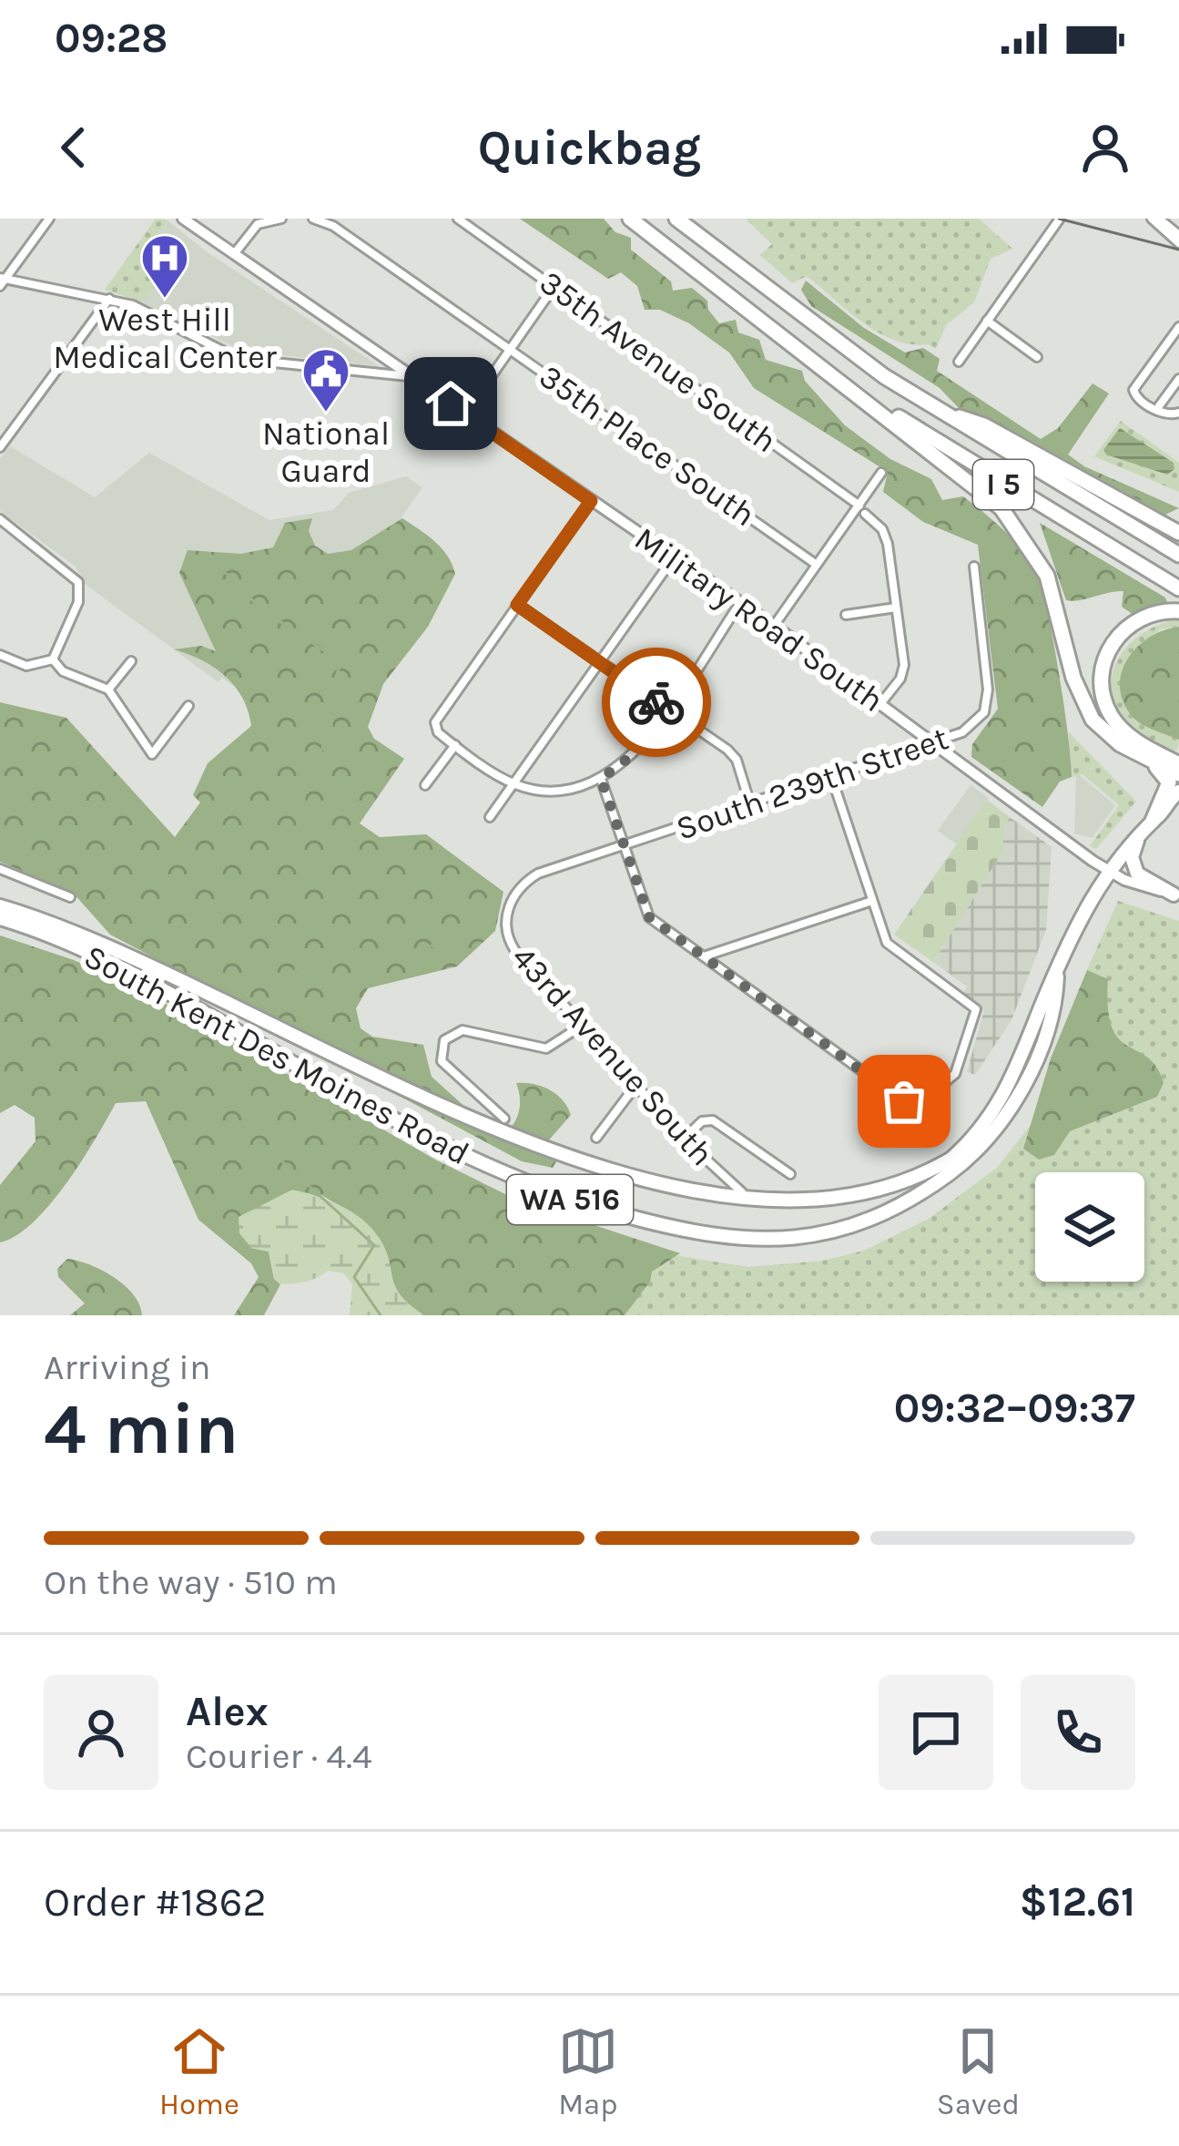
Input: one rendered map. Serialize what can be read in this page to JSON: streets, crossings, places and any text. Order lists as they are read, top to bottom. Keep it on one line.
{"streets":{"highway":["I 5","South Kent Des Moines Road","WA 516"],"main road":["Military Road South"],"street":["35th Avenue South","35th Place South","South 239th Street","43rd Avenue South"]},"crossings":[["Military Road South","South 239th Street"],["Military Road South","South Kent Des Moines Road"],["South 239th Street","43rd Avenue South"]],"places":{"hospital":["West Hill Medical Center"],"public building":["National Guard"]},"page":{"status":"09:28","header":"Quickbag","heading":["4 min","Arriving in","09:32–09:37"],"panel":["Alex","Courier · 4.4","Order #1862","$12.61"],"bar":"On the way · 510 m","tabs":["Home","Map","Saved"]}}
